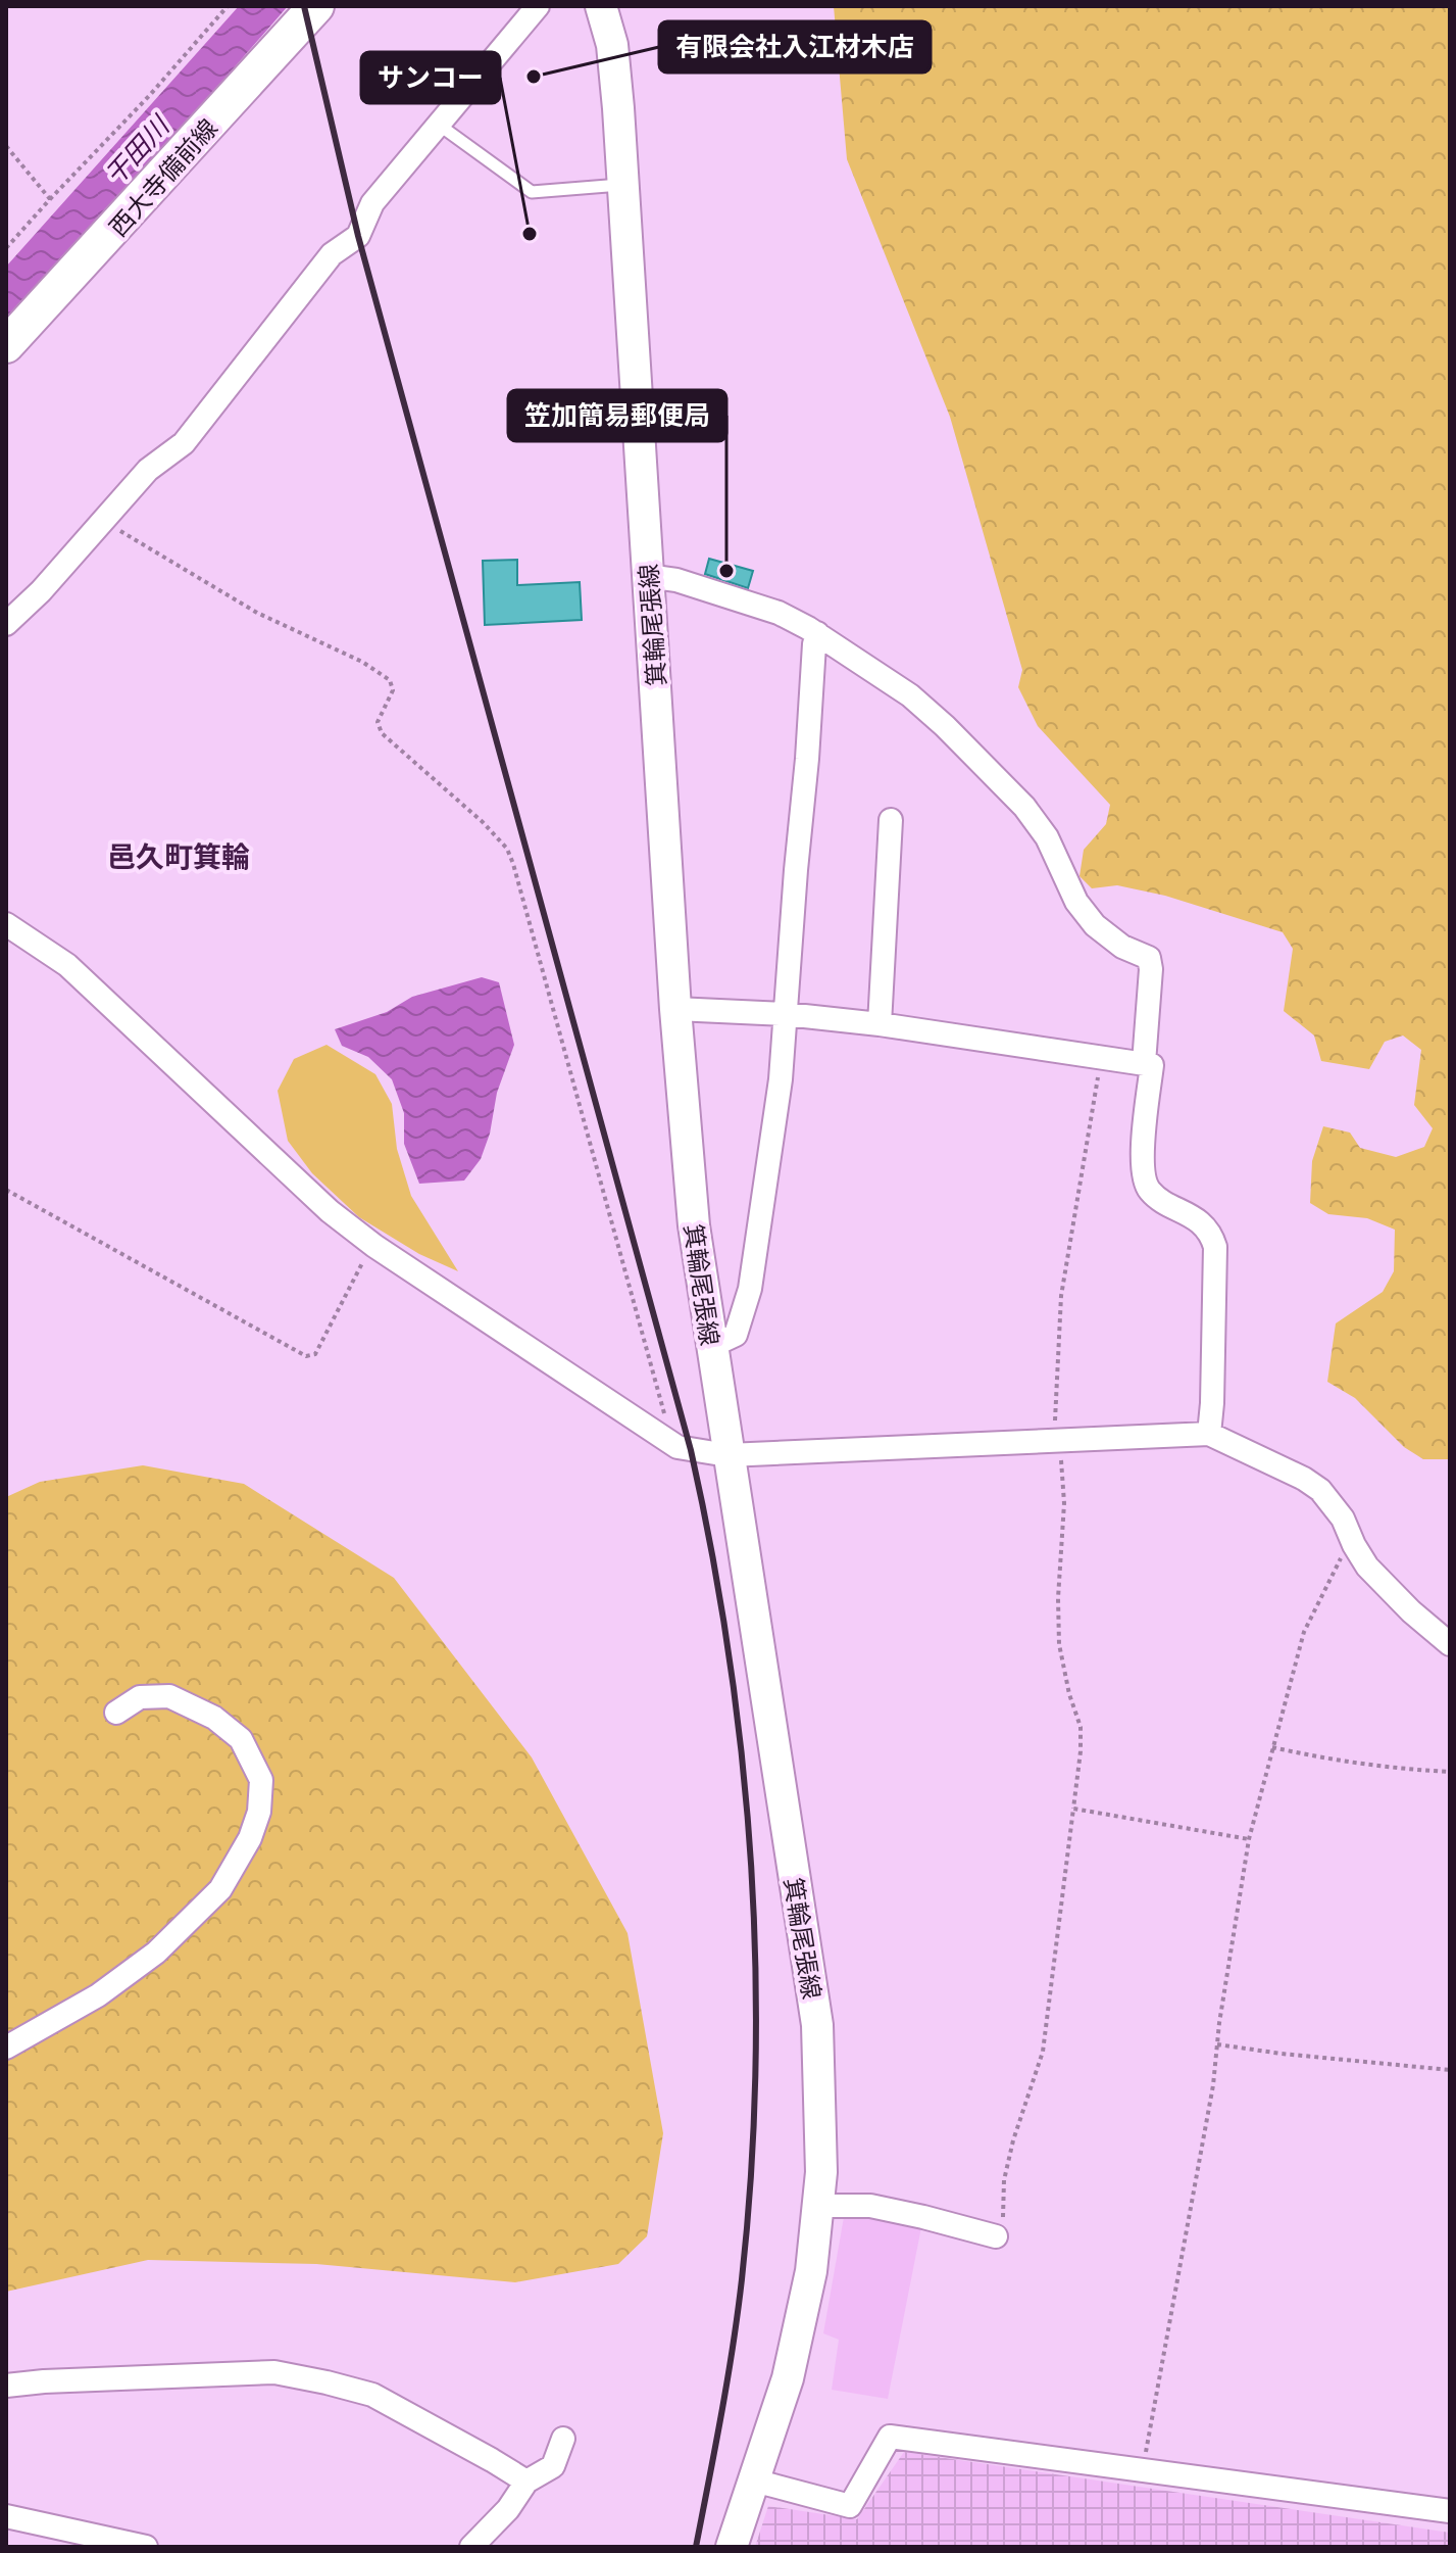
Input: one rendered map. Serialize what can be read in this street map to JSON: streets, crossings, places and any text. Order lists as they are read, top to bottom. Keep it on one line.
{"streets":{"main road":["西大寺備前線","箕輪尾張線"]},"districts":["邑久町箕輪"],"water":["干田川"],"places":["有限会社入江材木店","サンコー","笠加簡易郵便局"]}
